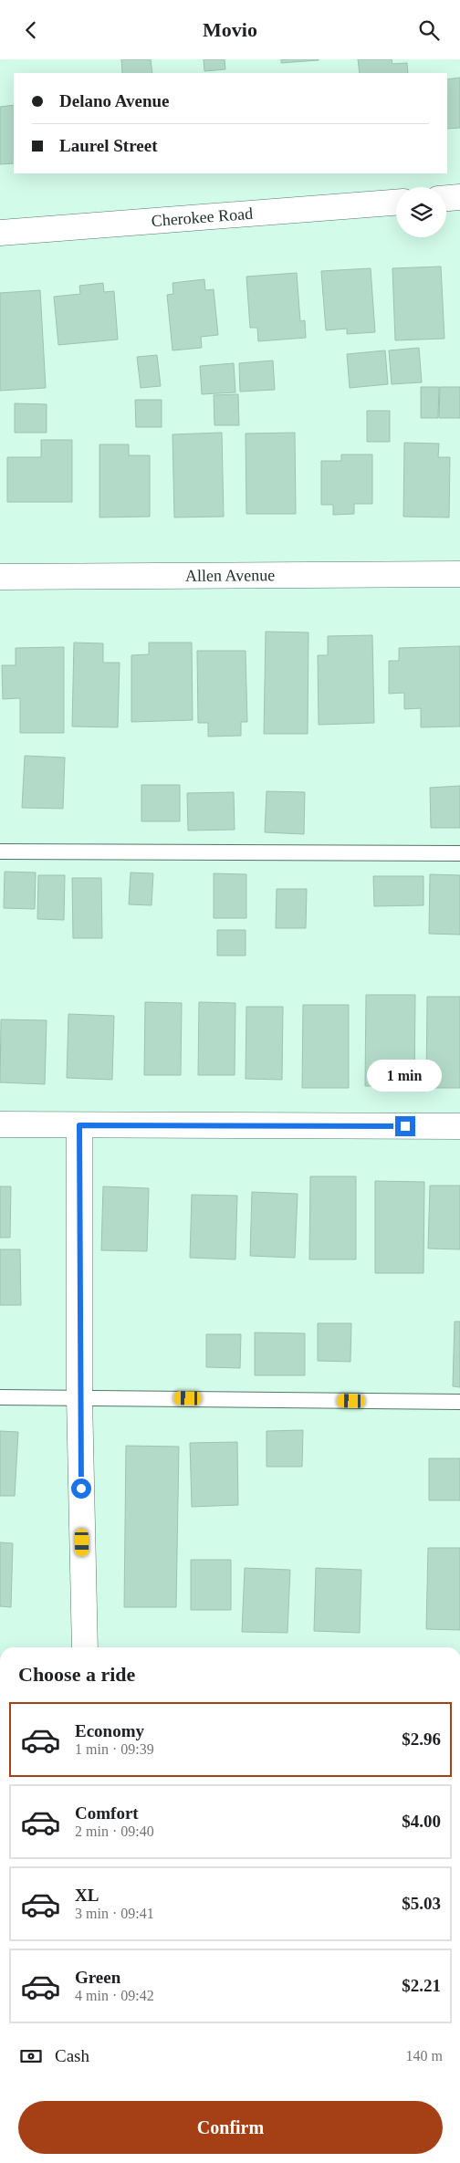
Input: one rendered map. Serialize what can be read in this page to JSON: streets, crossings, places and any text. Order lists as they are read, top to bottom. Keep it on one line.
{"streets":{"street":["Cherokee Road","Allen Avenue"]},"page":{"header":"Movio","banner":["Delano Avenue","Laurel Street"],"bubble":"1 min","heading":"Choose a ride","list":[{"name":"Economy","note":"1 min · 09:39","value":"$2.96"},{"name":"Comfort","note":"2 min · 09:40","value":"$4.00"},{"name":"XL","note":"3 min · 09:41","value":"$5.03"},{"name":"Green","note":"4 min · 09:42","value":"$2.21"}],"pay":["Cash","140 m"],"buttons":"Confirm"}}
